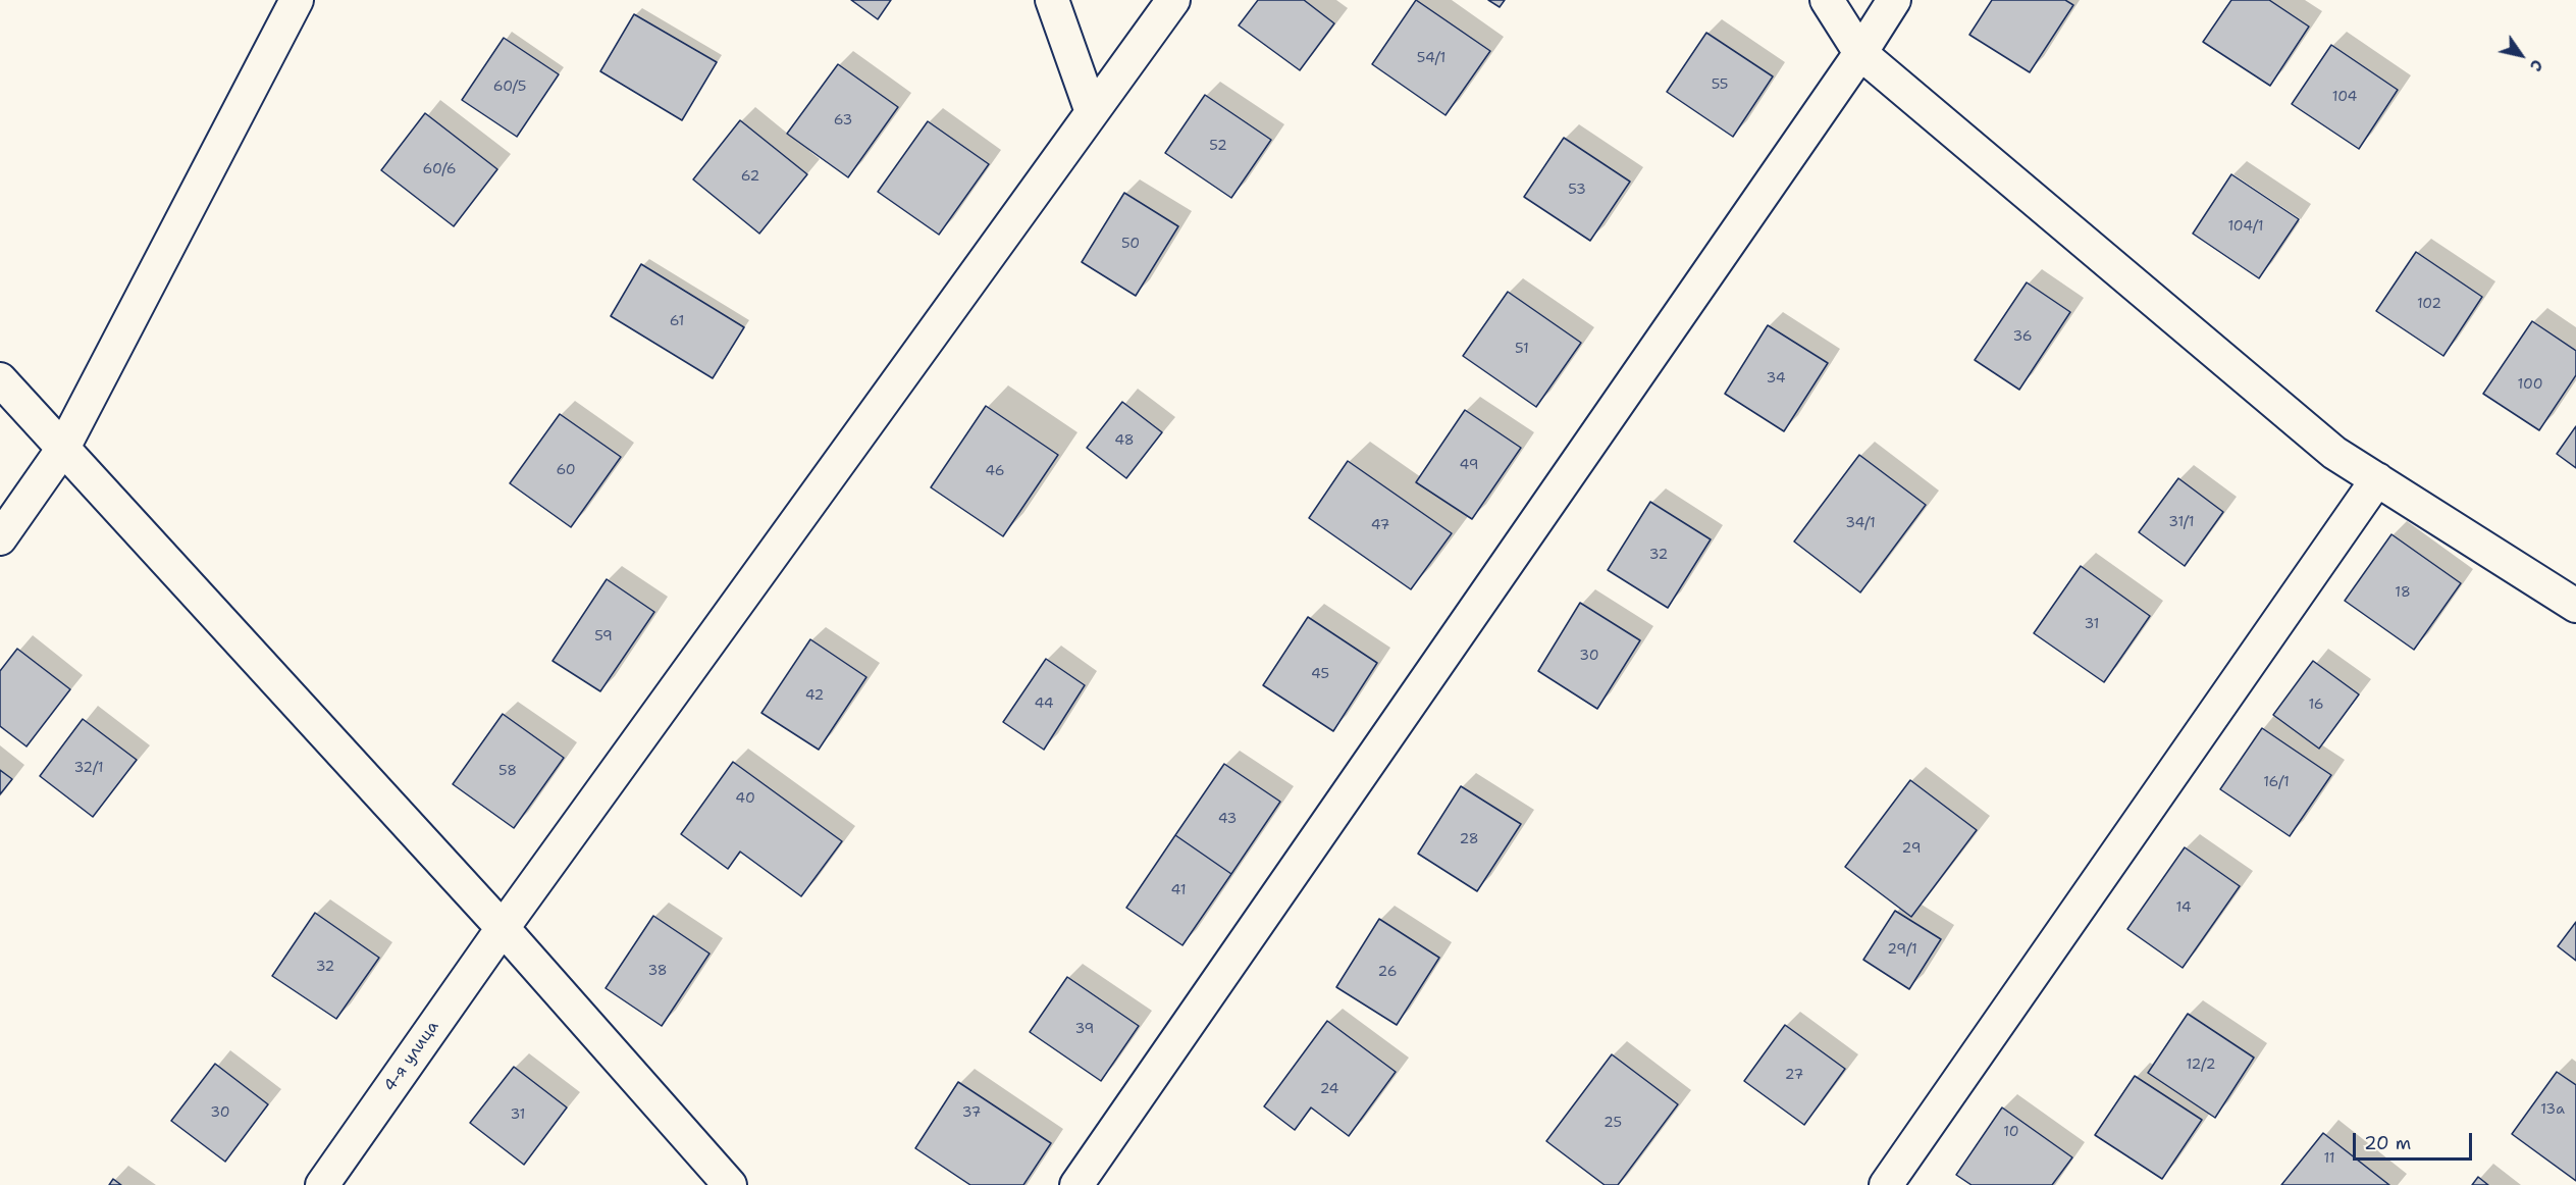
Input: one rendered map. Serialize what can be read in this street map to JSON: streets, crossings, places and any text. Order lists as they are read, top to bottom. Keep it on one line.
{"streets":{"street":["4-я улица"]},"house_numbers":["54/1","55","60/5","104","63","52","60/6","62","53","104/1","50","102","61","36","51","34","100","48","49","60","46","31/1","34/1","47","32","18","31","59","30","45","42","44","16","32/1","58","16/1","40","43","28","29","41","14","29/1","32","38","26","39","12/2","27","24","13а","30","37","31","25","10","11"],"scale_bar":"20 m","north":"bottom right"}
